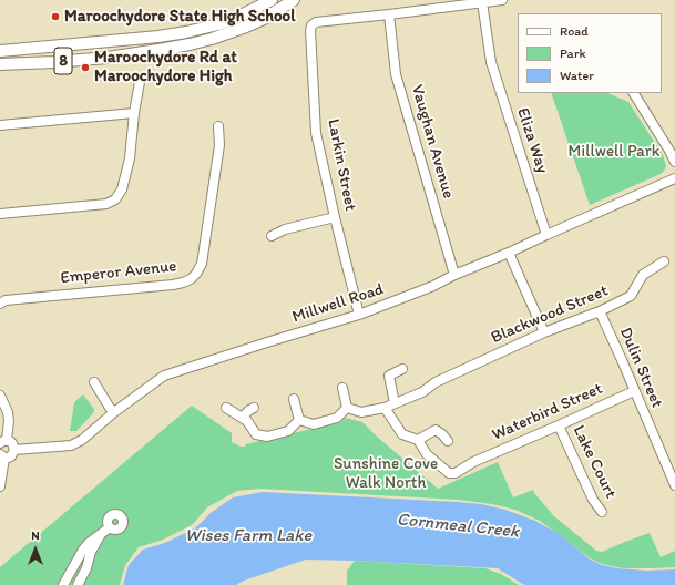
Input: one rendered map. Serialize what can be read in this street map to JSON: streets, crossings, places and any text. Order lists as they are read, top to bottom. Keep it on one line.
{"streets":{"main road":["8"],"street":["Eliza Way","Vaughan Avenue","Larkin Street","Emperor Avenue","Millwell Road","Blackwood Street","Dulin Street","Waterbird Street","Lake Court"]},"crossings":[["Eliza Way","Millwell Road"],["Vaughan Avenue","Larkin Street"],["Vaughan Avenue","Millwell Road"],["Larkin Street","Millwell Road"],["Blackwood Street","Dulin Street"],["Dulin Street","Waterbird Street"],["Waterbird Street","Lake Court"]],"water":["Cornmeal Creek","Wises Farm Lake"],"parks":["Millwell Park","Sunshine Cove Walk North"],"places":["Maroochydore State High School","Maroochydore Rd at Maroochydore High"],"legend":["Road","Park","Water"],"north":"top"}
